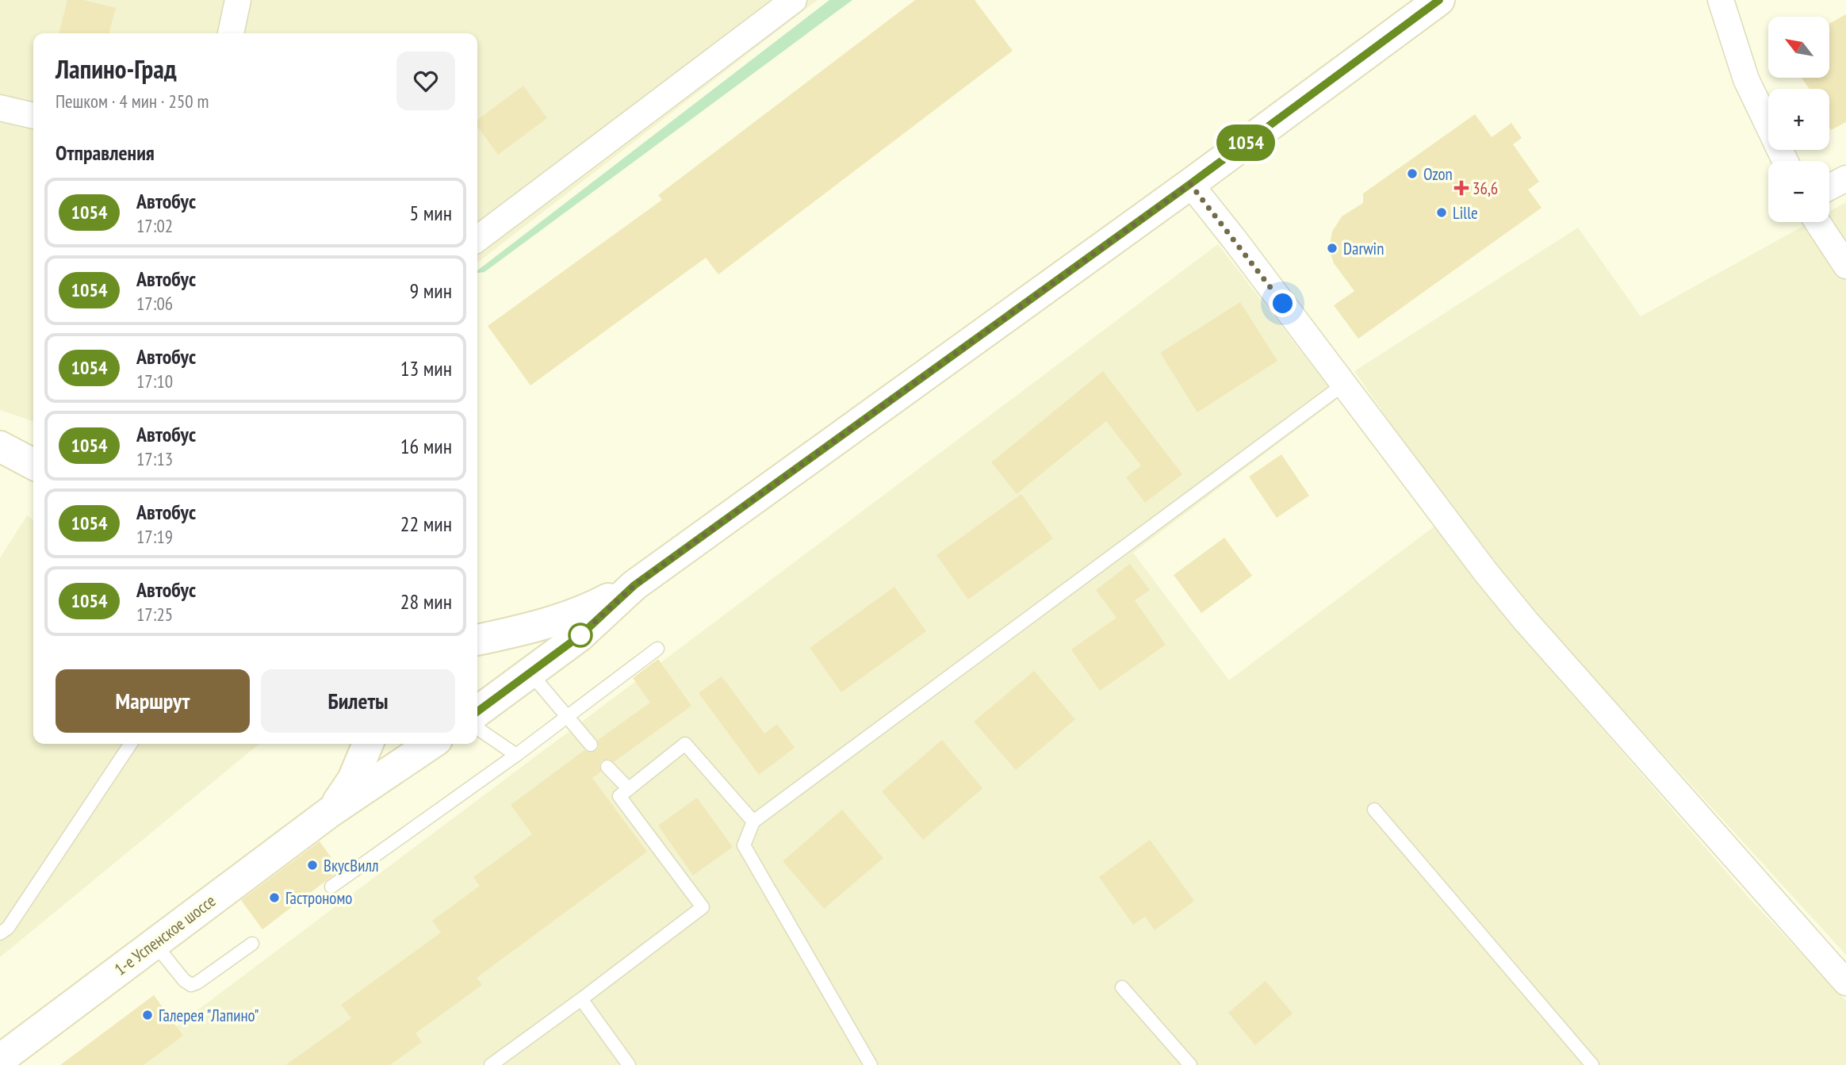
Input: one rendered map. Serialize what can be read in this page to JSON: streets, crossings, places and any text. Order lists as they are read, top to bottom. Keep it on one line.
{"streets":{"main road":["1-е Успенское шоссе"]},"places":{"other":["Ozon","Lille","Darwin","ВкусВилл","Гастрономо","Галерея \"Лапино\""],"health":["36,6"]},"lines":["bus line 1054"],"north":"top left","page":{"on_map":"1054","map_buttons":["+","−"],"heading":[["Лапино-Град","Пешком · 4 мин · 250 m"],"Отправления"],"list":[{"mark":"1054","name":"Автобус","note":"17:02","value":"5 мин"},{"mark":"1054","name":"Автобус","note":"17:06","value":"9 мин"},{"mark":"1054","name":"Автобус","note":"17:10","value":"13 мин"},{"mark":"1054","name":"Автобус","note":"17:13","value":"16 мин"},{"mark":"1054","name":"Автобус","note":"17:19","value":"22 мин"},{"mark":"1054","name":"Автобус","note":"17:25","value":"28 мин"}],"buttons":["Маршрут","Билеты"]}}
